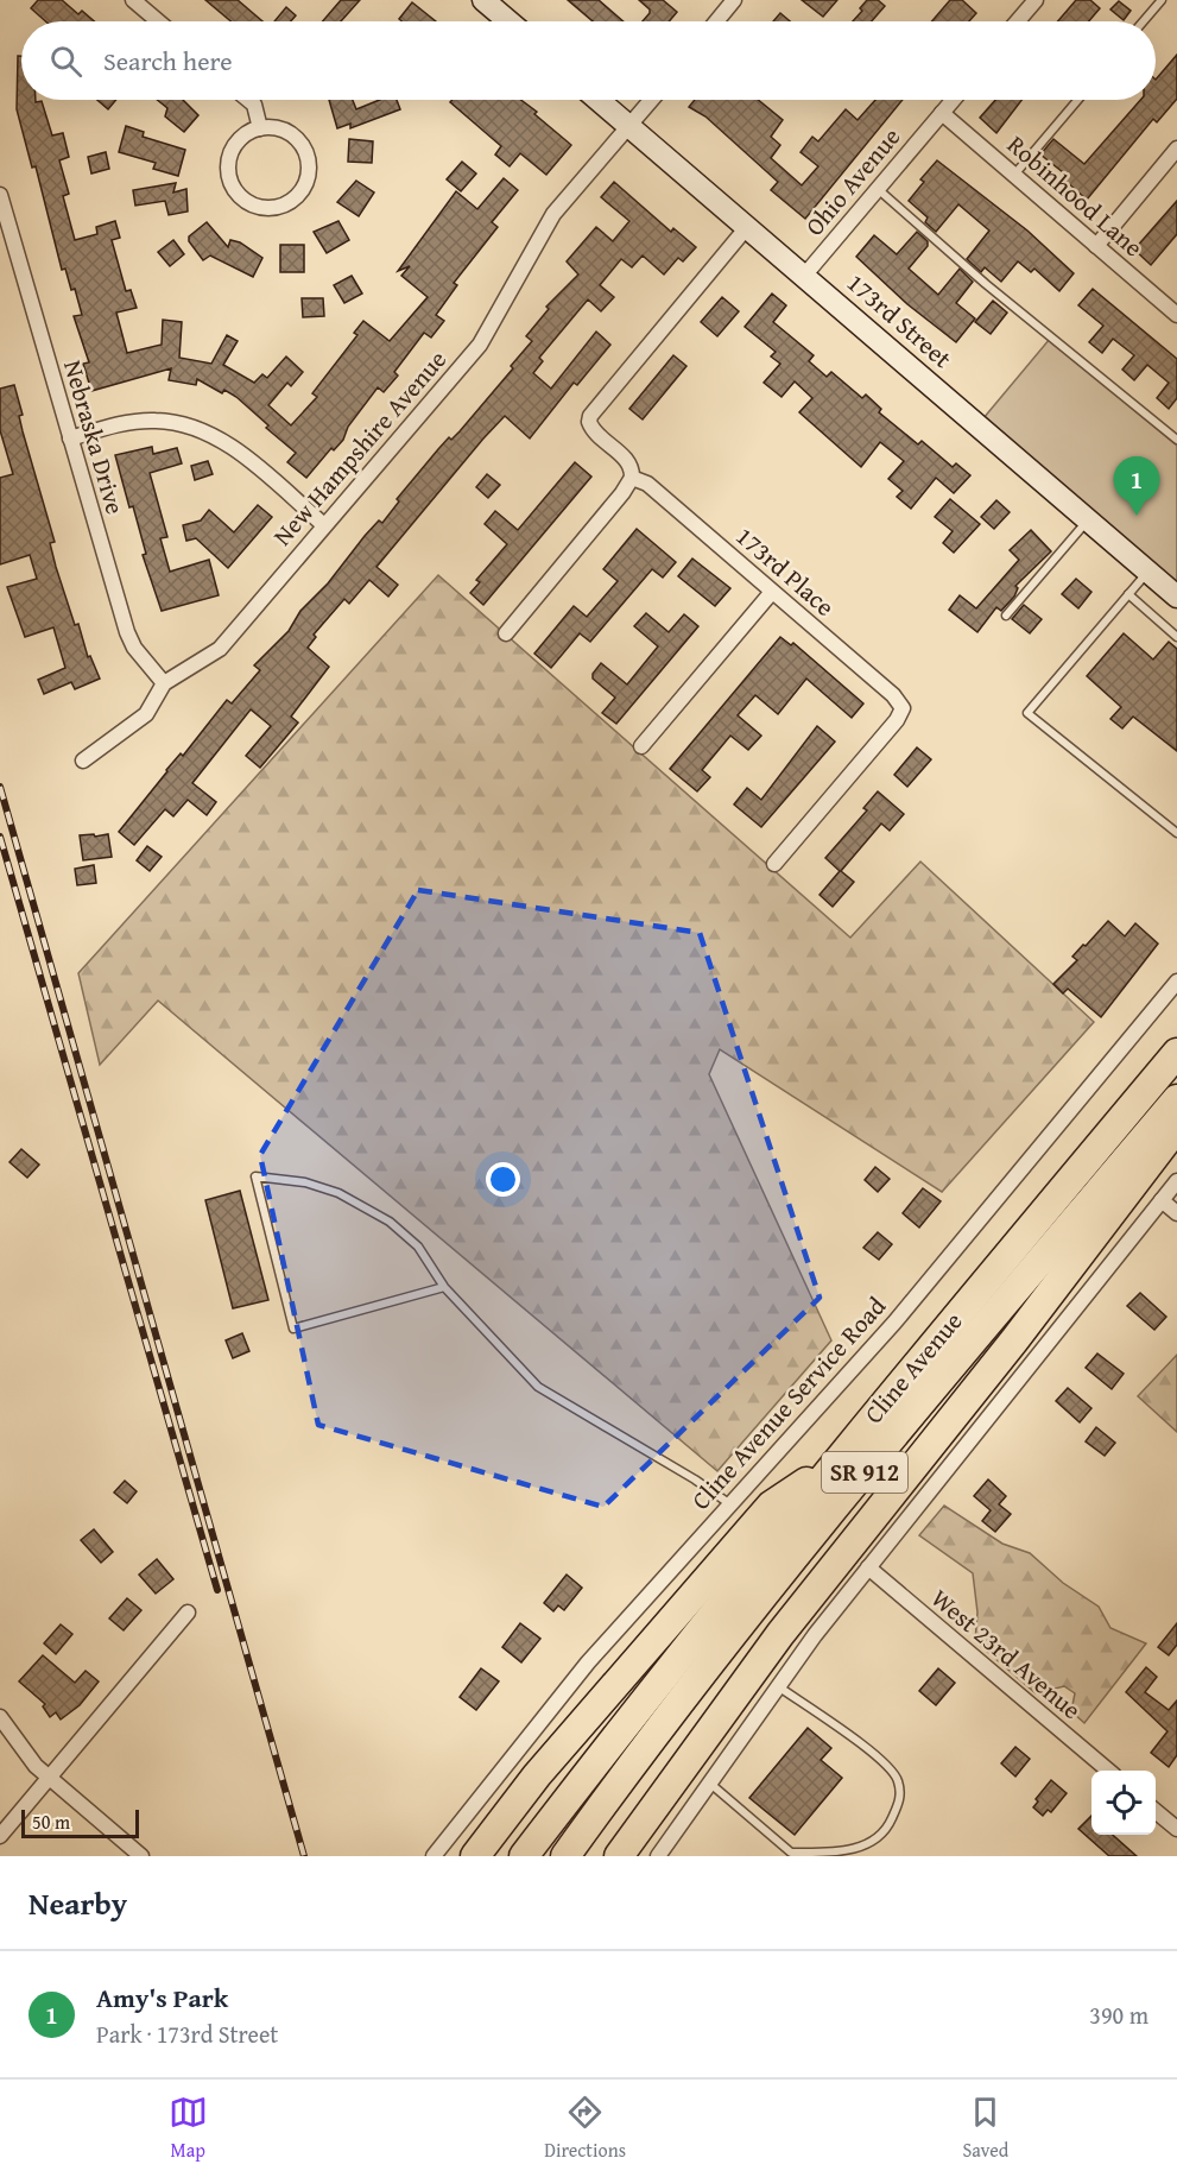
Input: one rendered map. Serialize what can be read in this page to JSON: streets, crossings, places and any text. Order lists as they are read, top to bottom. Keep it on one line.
{"streets":{"highway":["Cline Avenue","SR 912"],"street":["Ohio Avenue","Robinhood Lane","173rd Street","Nebraska Drive","New Hampshire Avenue","173rd Place","Cline Avenue Service Road","West 23rd Avenue"]},"crossings":[["Ohio Avenue","Robinhood Lane"],["Ohio Avenue","173rd Street"],["173rd Street","New Hampshire Avenue"],["Nebraska Drive","New Hampshire Avenue"]],"scale_bar":"50 m","page":{"search":"Search here","pins":"1","scale":"50 m","heading":"Nearby","list":[{"mark":"1","name":"Amy's Park","note":"Park · 173rd Street","value":"390 m"}],"nav":["Map","Directions","Saved"]}}
